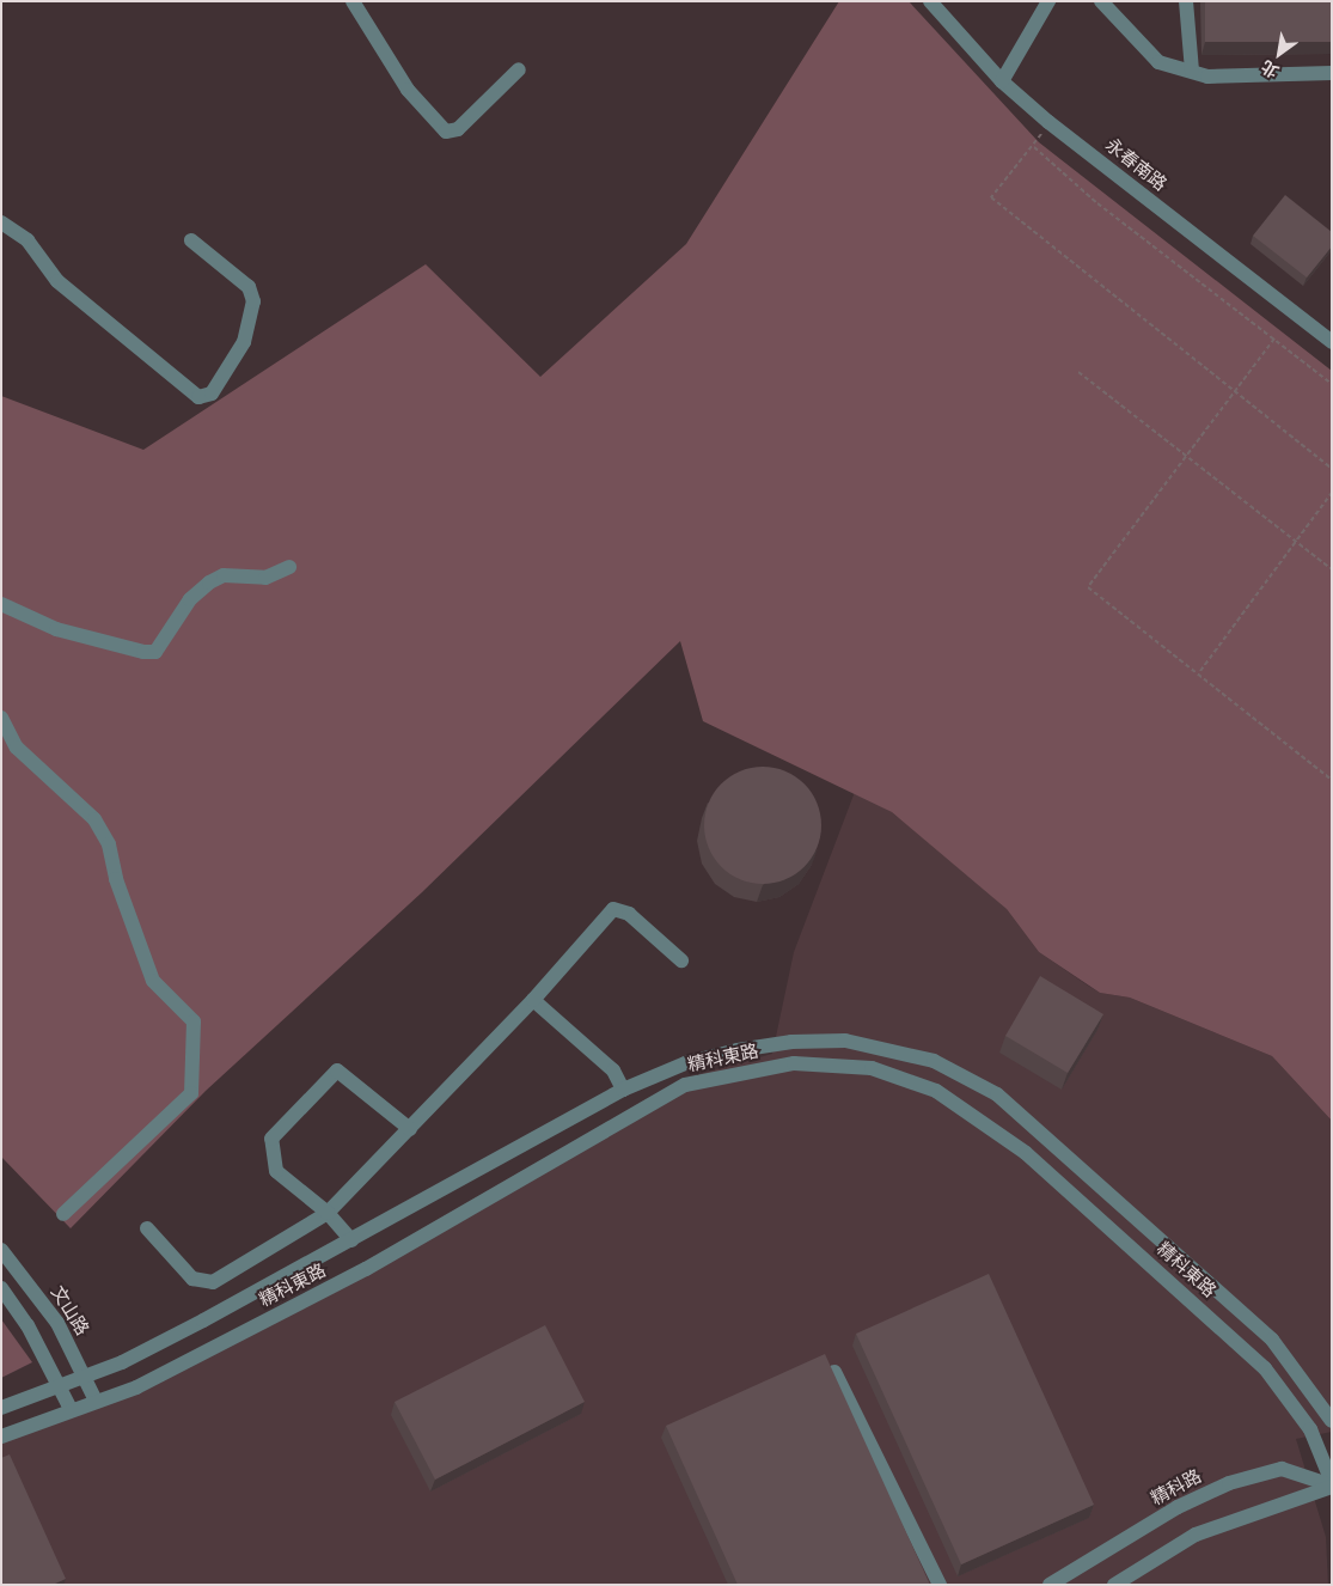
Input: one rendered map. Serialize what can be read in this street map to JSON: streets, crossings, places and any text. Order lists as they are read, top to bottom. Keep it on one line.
{"streets":{"street":["永春南路","精科東路","文山路","精科路"]},"crossings":[["精科東路","文山路"],["精科東路","精科路"]],"north":"bottom left"}
